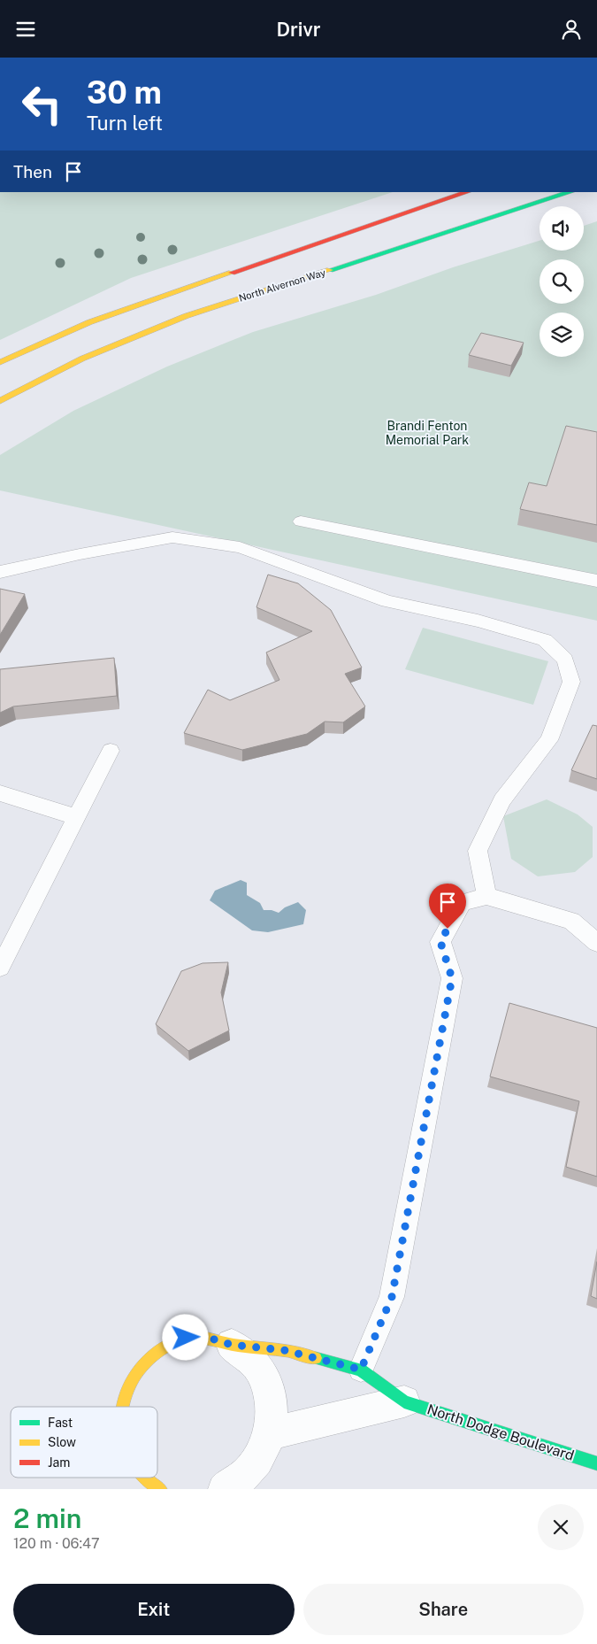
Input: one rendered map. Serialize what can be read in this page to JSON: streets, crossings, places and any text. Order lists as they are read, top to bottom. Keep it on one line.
{"streets":{"main road":["North Alvernon Way","North Dodge Boulevard"]},"parks":["Brandi Fenton Memorial Park"],"legend":["Fast","Slow","Jam"],"page":{"header":"Drivr","turn":["30 m","Turn left"],"then":"Then","heading":["2 min","120 m · 06:47"],"buttons":["Exit","Share"]}}
